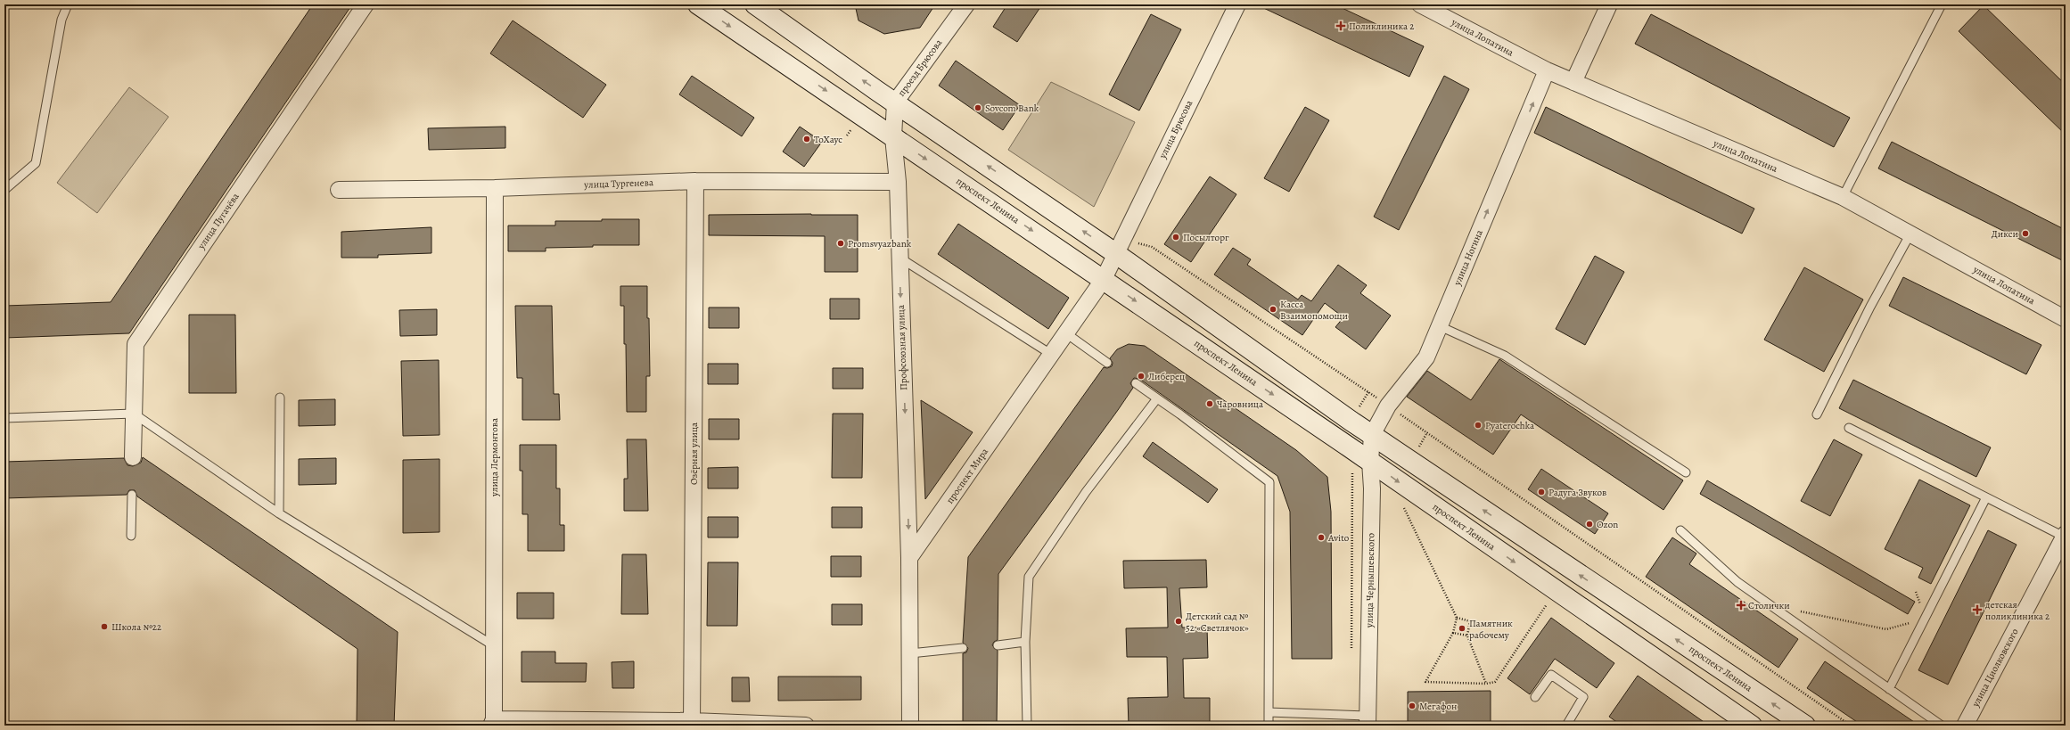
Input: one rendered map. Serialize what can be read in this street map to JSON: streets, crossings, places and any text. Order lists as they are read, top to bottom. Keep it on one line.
{"streets":{"main road":["проспект Ленина"],"street":["улица Лопатина","проезд Брюсова","улица Брюсова","улица Тургенева","улица Пугачёва","улица Ногина","Профсоюзная улица","Озёрная улица","улица Лермонтова","проспект Мира","улица Чернышевского","улица Циолковского"]},"crossings":[["улица Лопатина","улица Ногина"],["проезд Брюсова","проспект Ленина"],["проезд Брюсова","Профсоюзная улица"],["улица Брюсова","проспект Ленина"],["улица Брюсова","проспект Мира"],["улица Тургенева","Профсоюзная улица"],["улица Тургенева","Озёрная улица"],["улица Тургенева","улица Лермонтова"],["проспект Ленина","улица Ногина"],["проспект Ленина","Профсоюзная улица"],["проспект Ленина","проспект Мира"],["проспект Ленина","улица Чернышевского"],["улица Ногина","улица Чернышевского"],["Профсоюзная улица","проспект Мира"]],"one_way":["улица Ногина","Профсоюзная улица"],"places":{"health":["Поликлиника 2","Столички","детская поликлиника 2"],"other":["Sovcom Bank","ТоХаус","Дикси","Посылторг","Promsvyazbank","Касса Взаимопомощи","Либерец","Чаровница","Pyaterochka","Радуга Звуков","Ozon","Avito","Детский сад № 52 «Светлячок»","Школа №22","Памятник рабочему","Мегафон"]}}
